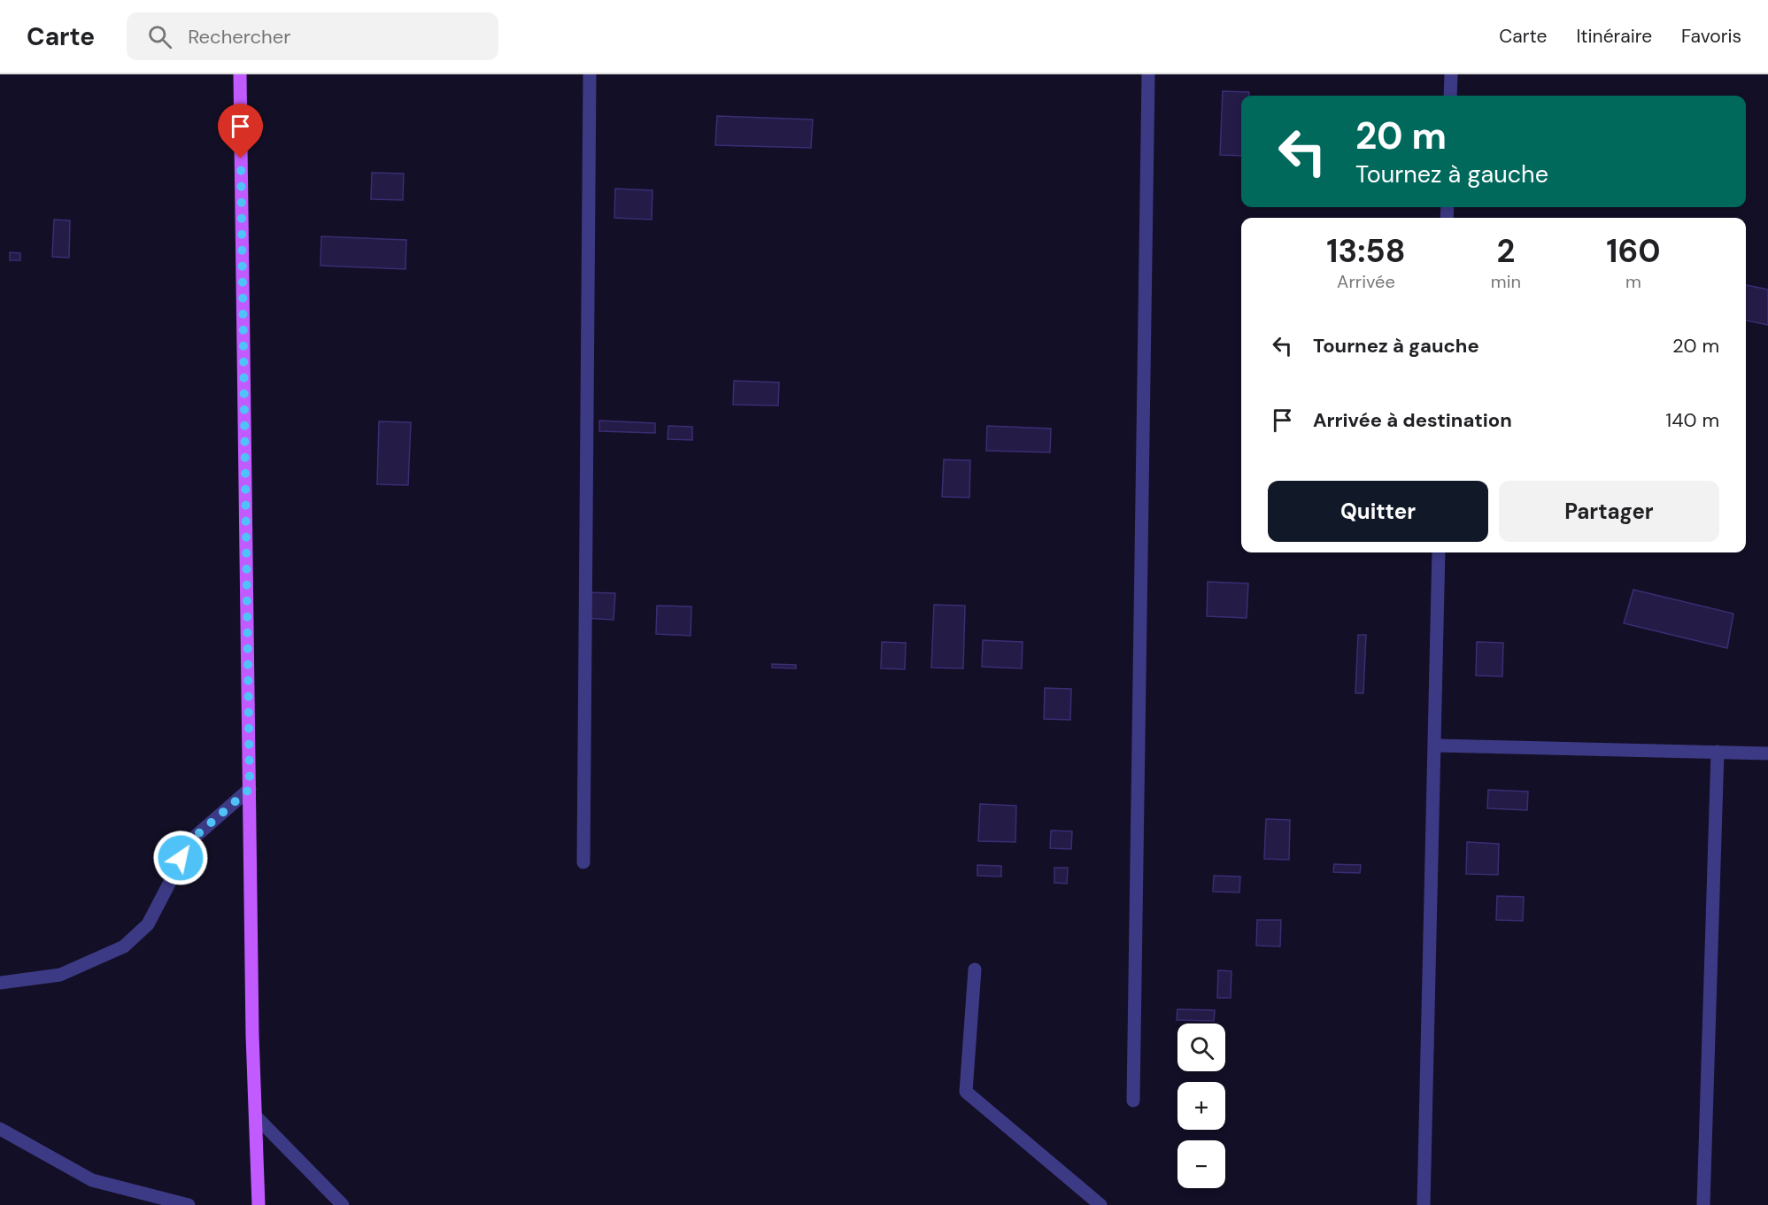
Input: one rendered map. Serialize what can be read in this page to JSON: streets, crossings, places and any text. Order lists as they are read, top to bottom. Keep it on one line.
{"page":{"header":"Carte","search":"Rechercher","nav":["Carte","Itinéraire","Favoris"],"turn":["20 m","Tournez à gauche"],"eta":["13:58","Arrivée","2","min","160","m"],"list":[{"name":"Tournez à gauche","value":"20 m"},{"name":"Arrivée à destination","value":"140 m"}],"buttons":["Quitter","Partager"],"map_buttons":["+","−"]}}
